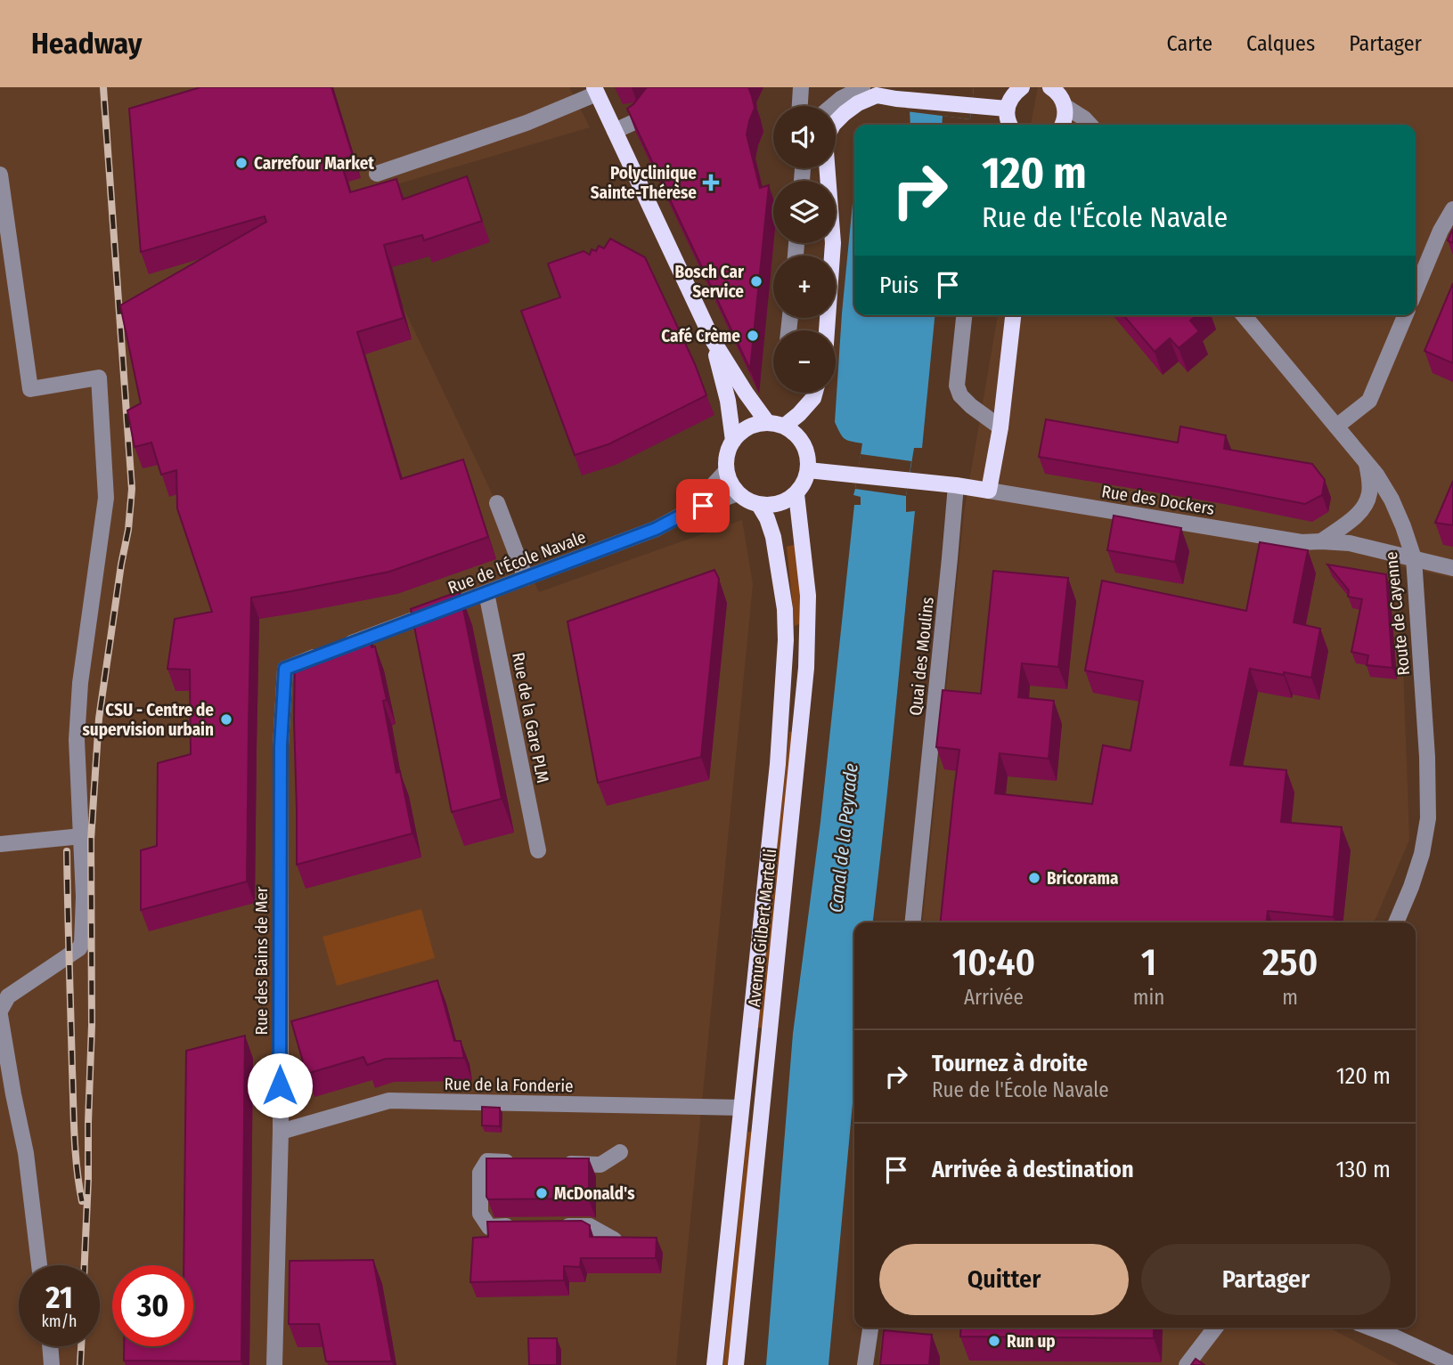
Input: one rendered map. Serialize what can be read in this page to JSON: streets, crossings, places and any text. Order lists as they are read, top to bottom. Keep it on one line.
{"streets":{"main road":["Avenue Gilbert Martelli"],"street":["Rue des Dockers","Rue de l'École Navale","Route de Cayenne","Quai des Moulins","Rue de la Gare PLM","Rue des Bains de Mer","Rue de la Fonderie"]},"crossings":[["Rue des Dockers","Route de Cayenne"],["Rue de l'École Navale","Rue de la Gare PLM"],["Rue de l'École Navale","Avenue Gilbert Martelli"],["Rue de l'École Navale","Rue des Bains de Mer"],["Avenue Gilbert Martelli","Rue de la Fonderie"],["Rue des Bains de Mer","Rue de la Fonderie"]],"water":["Canal de la Peyrade"],"places":{"other":["Carrefour Market","Bosch Car Service","Café Crème","CSU - Centre de supervision urbain","Bricorama","McDonald's","Run up"],"health":["Polyclinique Sainte-Thérèse"]},"page":{"header":"Headway","nav":["Carte","Calques","Partager"],"map_buttons":["+","−"],"turn":["120 m","Rue de l'École Navale"],"then":"Puis","eta":["10:40","Arrivée","1","min","250","m"],"list":[{"name":"Tournez à droite","note":"Rue de l'École Navale","value":"120 m"},{"name":"Arrivée à destination","value":"130 m"}],"buttons":["Quitter","Partager"],"speed":"21 km/h","limit":"30"}}
